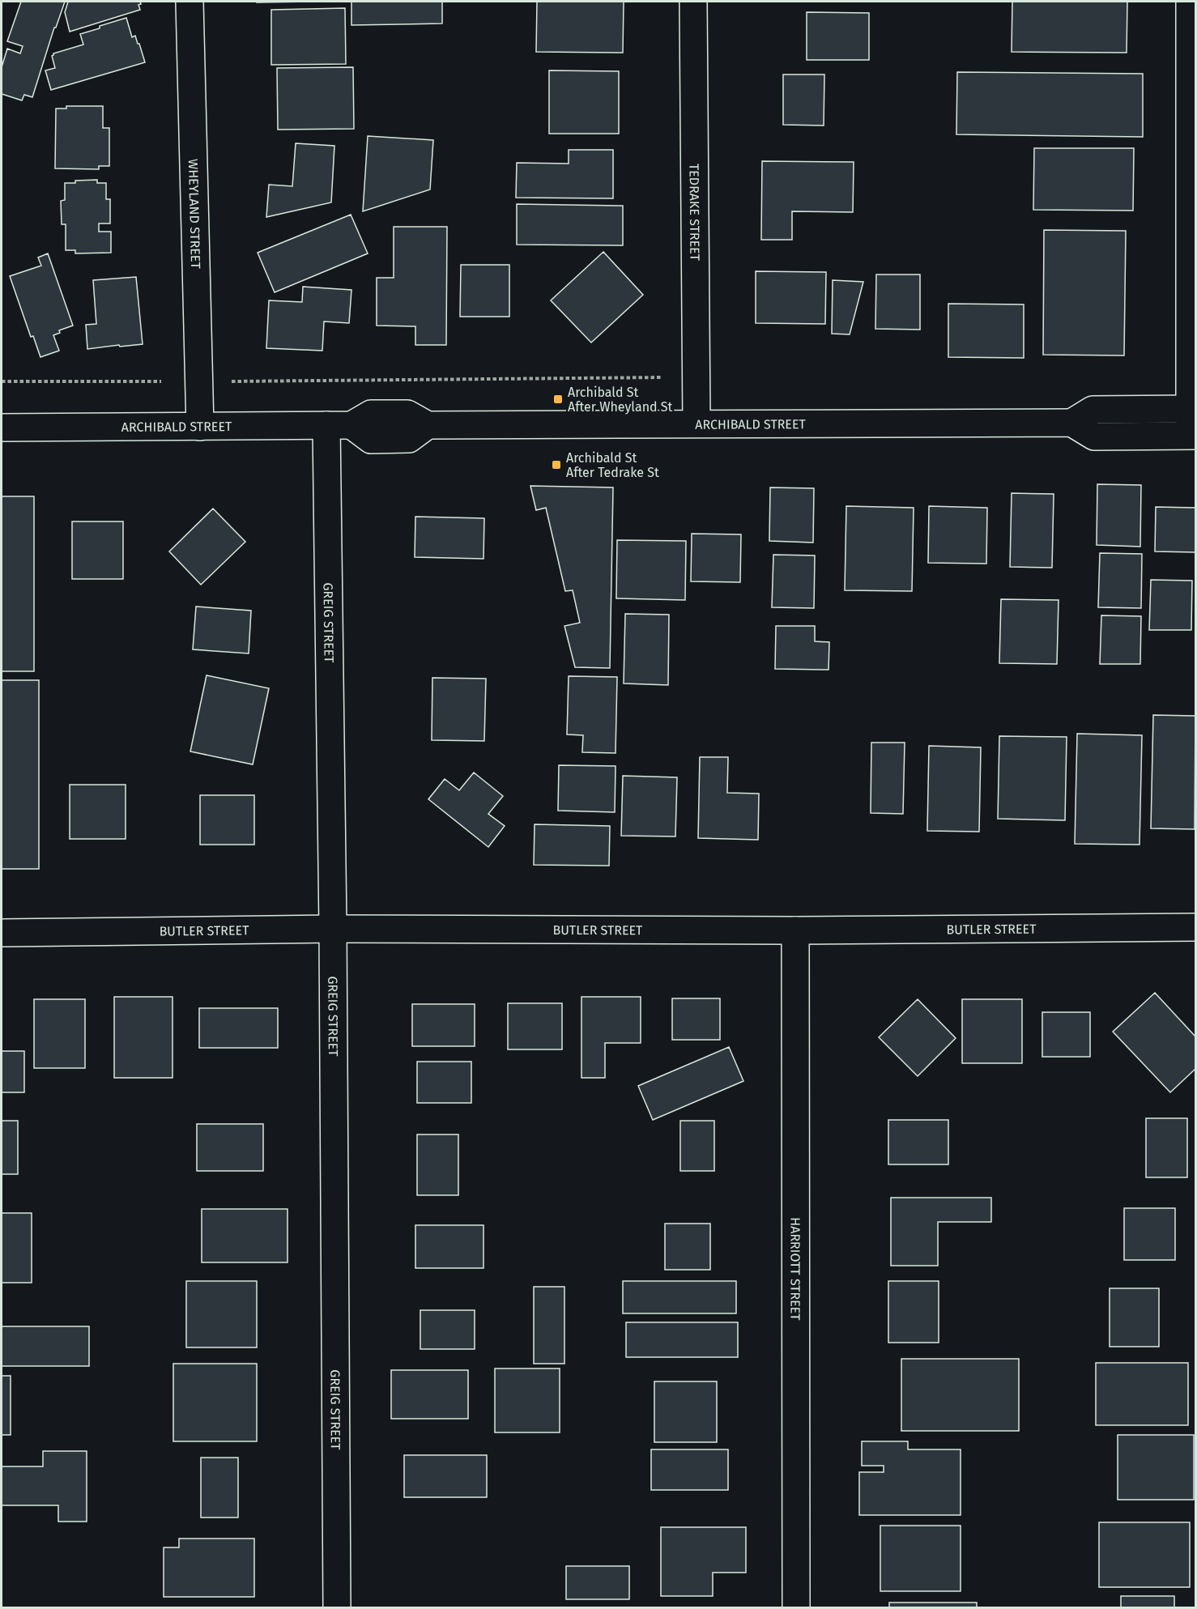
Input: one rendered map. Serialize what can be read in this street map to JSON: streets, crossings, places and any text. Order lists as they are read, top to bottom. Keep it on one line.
{"streets":{"street":["TEDRAKE STREET","WHEYLAND STREET","ARCHIBALD STREET","GREIG STREET","BUTLER STREET","HARRIOTT STREET"]},"crossings":[["TEDRAKE STREET","ARCHIBALD STREET"],["WHEYLAND STREET","ARCHIBALD STREET"],["ARCHIBALD STREET","GREIG STREET"],["GREIG STREET","BUTLER STREET"],["BUTLER STREET","HARRIOTT STREET"]],"places":{"transit":["Archibald St After Wheyland St","Archibald St After Tedrake St"]}}
